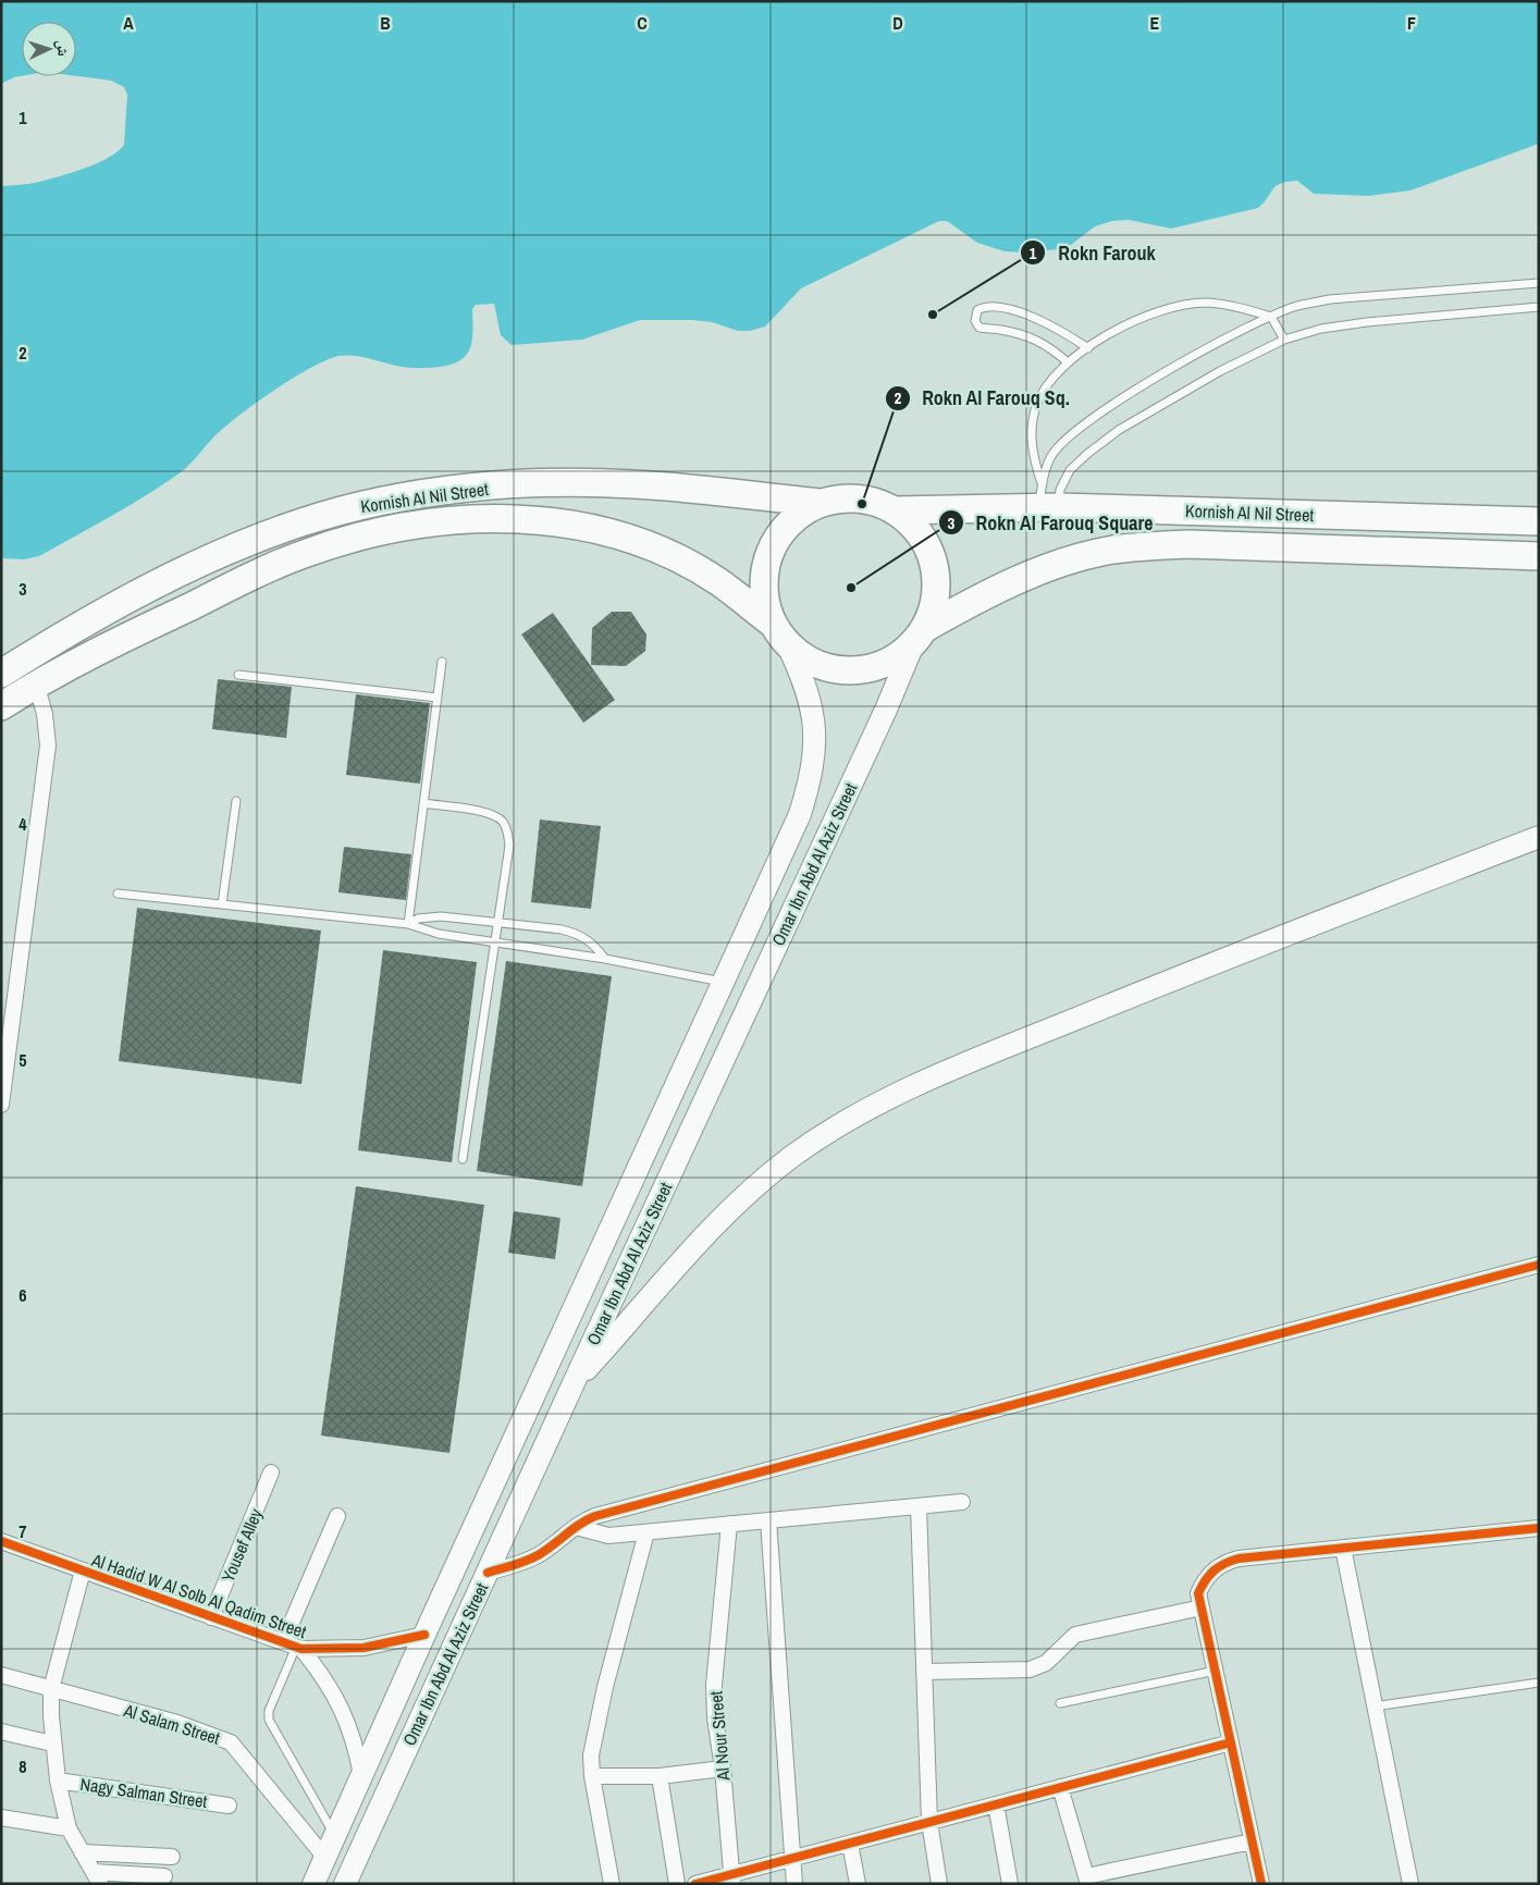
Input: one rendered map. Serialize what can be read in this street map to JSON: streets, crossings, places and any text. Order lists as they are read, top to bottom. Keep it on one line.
{"streets":{"highway":["Kornish Al Nil Street"],"main road":["Omar Ibn Abd Al Aziz Street"],"street":["Yousef Alley","Al Hadid W Al Solb Al Qadim Street","Al Salam Street","Al Nour Street","Nagy Salman Street"]},"crossings":[["Kornish Al Nil Street","Omar Ibn Abd Al Aziz Street"],["Omar Ibn Abd Al Aziz Street","Al Hadid W Al Solb Al Qadim Street"],["Omar Ibn Abd Al Aziz Street","Al Salam Street"],["Yousef Alley","Al Hadid W Al Solb Al Qadim Street"]],"places":["Rokn Farouk","Rokn Al Farouq Sq.","Rokn Al Farouq Square"],"north":"right","grid":{"columns":["A","B","C","D","E","F"],"rows":["1","2","3","4","5","6","7","8"]}}
